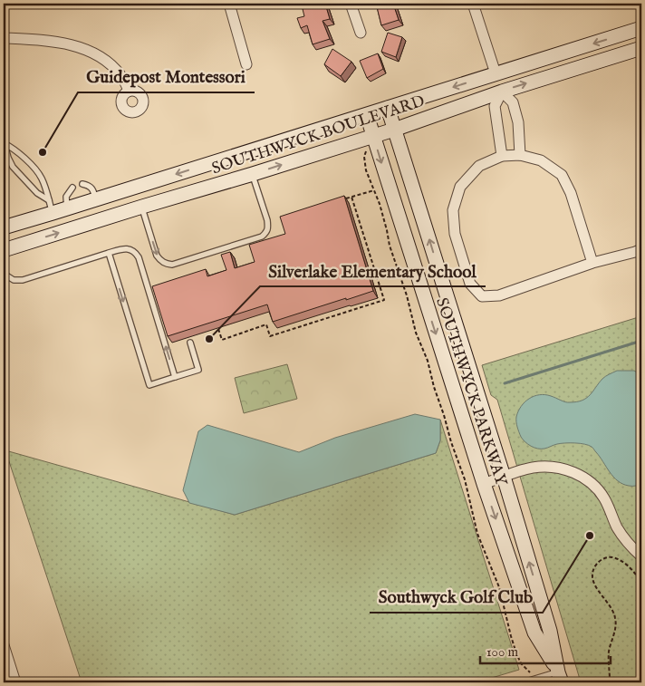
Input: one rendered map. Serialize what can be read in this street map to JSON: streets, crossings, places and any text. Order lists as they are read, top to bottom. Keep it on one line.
{"streets":{"street":["SOUTHWYCK BOULEVARD","SOUTHWYCK PARKWAY"]},"crossings":[["SOUTHWYCK BOULEVARD","SOUTHWYCK PARKWAY"]],"places":["Guidepost Montessori","Silverlake Elementary School","Southwyck Golf Club"],"scale_bar":"100 m"}
